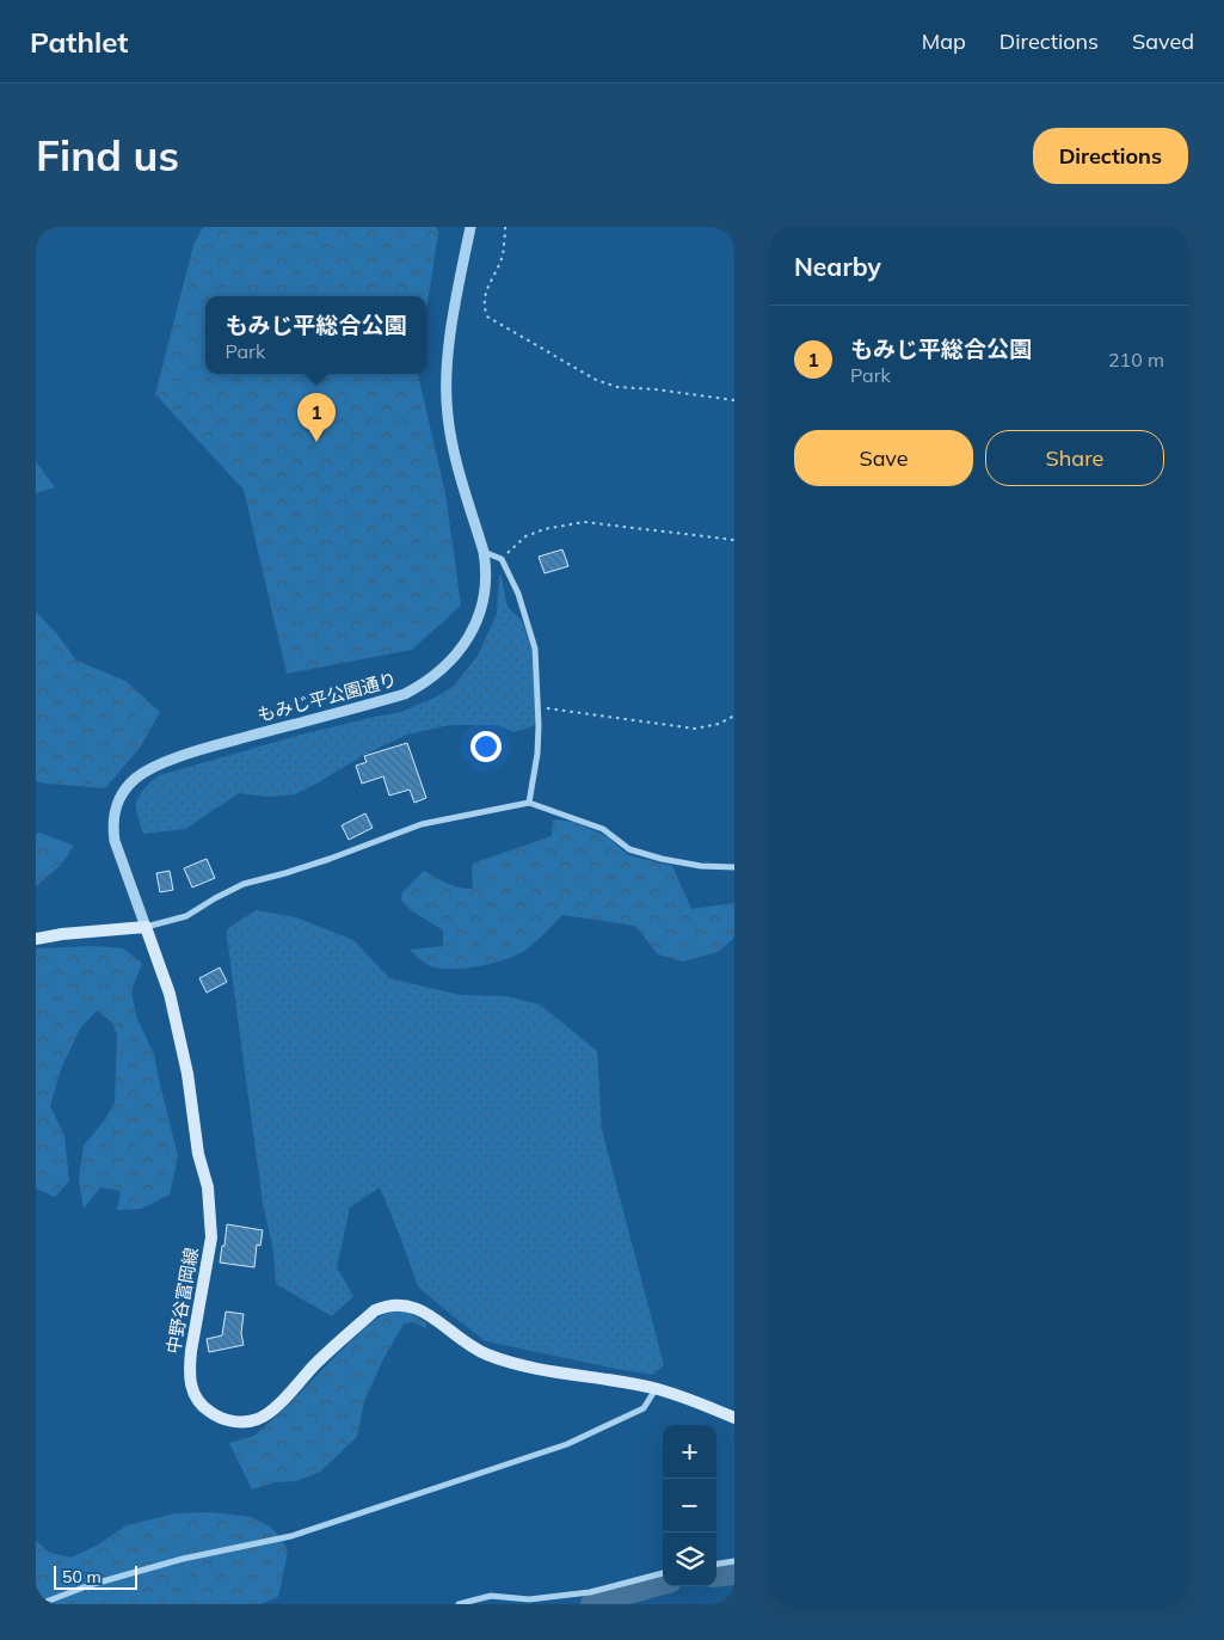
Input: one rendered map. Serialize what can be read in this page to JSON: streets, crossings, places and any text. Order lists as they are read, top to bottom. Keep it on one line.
{"streets":{"main road":["中野谷富岡線"],"street":["もみじ平公園通り"]},"crossings":[["もみじ平公園通り","中野谷富岡線"]],"scale_bar":"50 m","page":{"header":"Pathlet","nav":["Map","Directions","Saved"],"buttons":["Directions",["Save","Share"]],"title":"Find us","heading":"Nearby","popup":["もみじ平総合公園","Park"],"list":[{"mark":"1","name":"もみじ平総合公園","note":"Park","value":"210 m"}],"pins":"1","map_buttons":["+","−"],"scale":"50 m"}}
